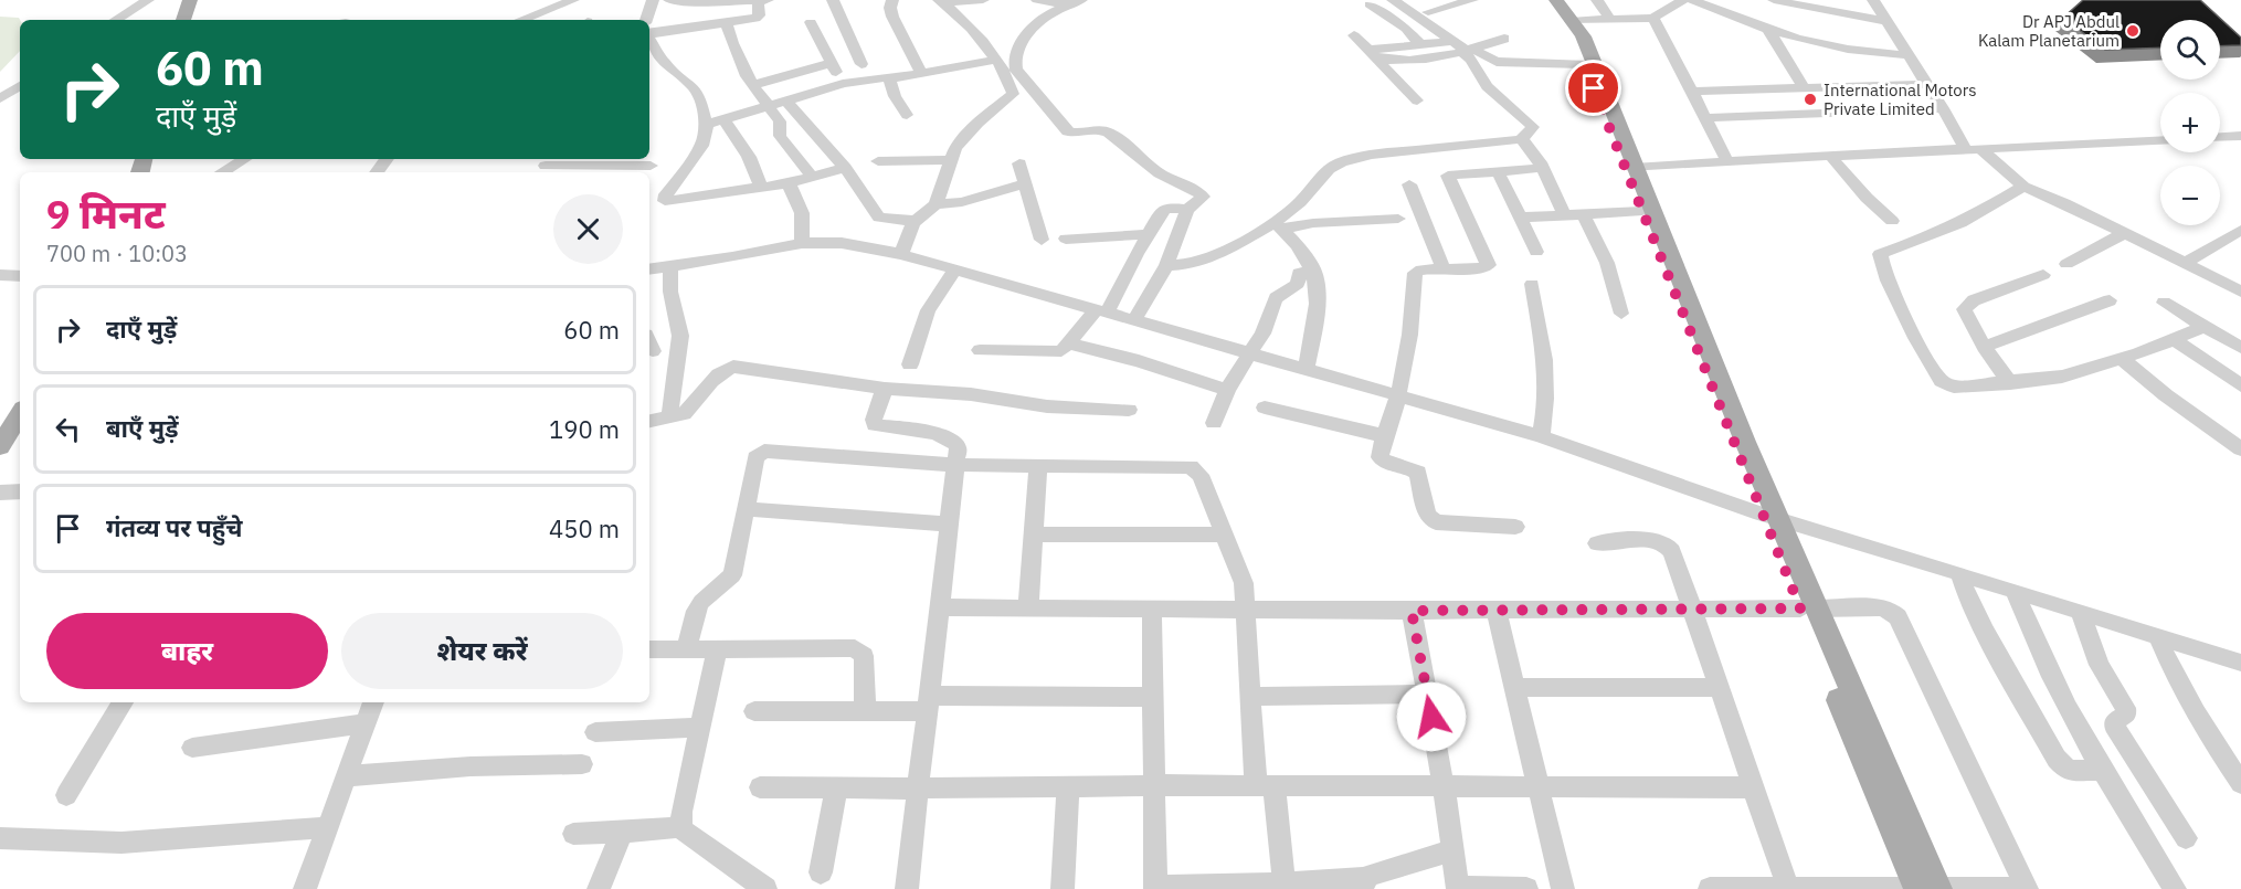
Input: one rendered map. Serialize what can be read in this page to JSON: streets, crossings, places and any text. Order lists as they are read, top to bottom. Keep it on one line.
{"places":["Dr APJ Abdul Kalam Planetarium","International Motors Private Limited"],"page":{"map_buttons":["+","−"],"turn":["60 m","दाएँ मुड़ें"],"heading":["9 मिनट","700 m · 10:03"],"list":[{"name":"दाएँ मुड़ें","value":"60 m"},{"name":"बाएँ मुड़ें","value":"190 m"},{"name":"गंतव्य पर पहुँचे","value":"450 m"}],"buttons":["बाहर","शेयर करें"]}}
